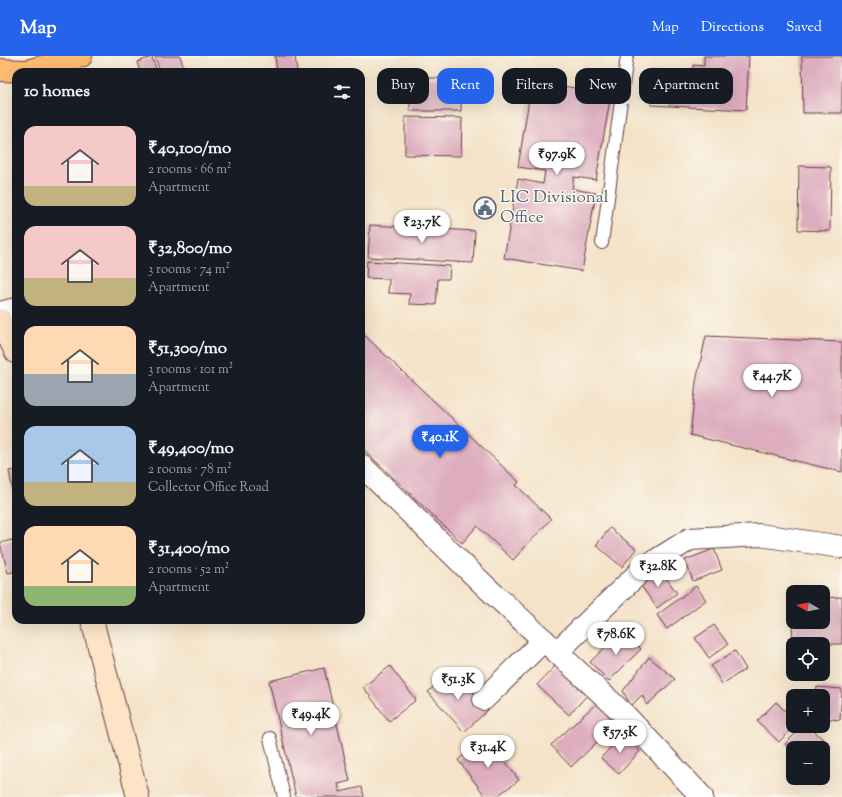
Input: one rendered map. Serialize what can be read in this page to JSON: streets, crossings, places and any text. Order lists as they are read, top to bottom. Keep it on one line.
{"places":{"public building":["LIC Divisional Office"]},"north":"left","page":{"header":"Map","nav":["Map","Directions","Saved"],"chip":["Buy","Rent","Filters","New","Apartment"],"heading":"10 homes","list":[{"name":"₹40,100/mo","note":"2 rooms · 66 m² · Apartment"},{"name":"₹32,800/mo","note":"3 rooms · 74 m² · Apartment"},{"name":"₹51,300/mo","note":"3 rooms · 101 m² · Apartment"},{"name":"₹49,400/mo","note":"2 rooms · 78 m² · Collector Office Road"},{"name":"₹31,400/mo","note":"2 rooms · 52 m² · Apartment"}],"price":["₹97.9K","₹23.7K","₹44.7K","₹40.1K","₹32.8K","₹78.6K","₹51.3K","₹49.4K","₹57.5K","₹31.4K"],"map_buttons":["+","−"]}}
